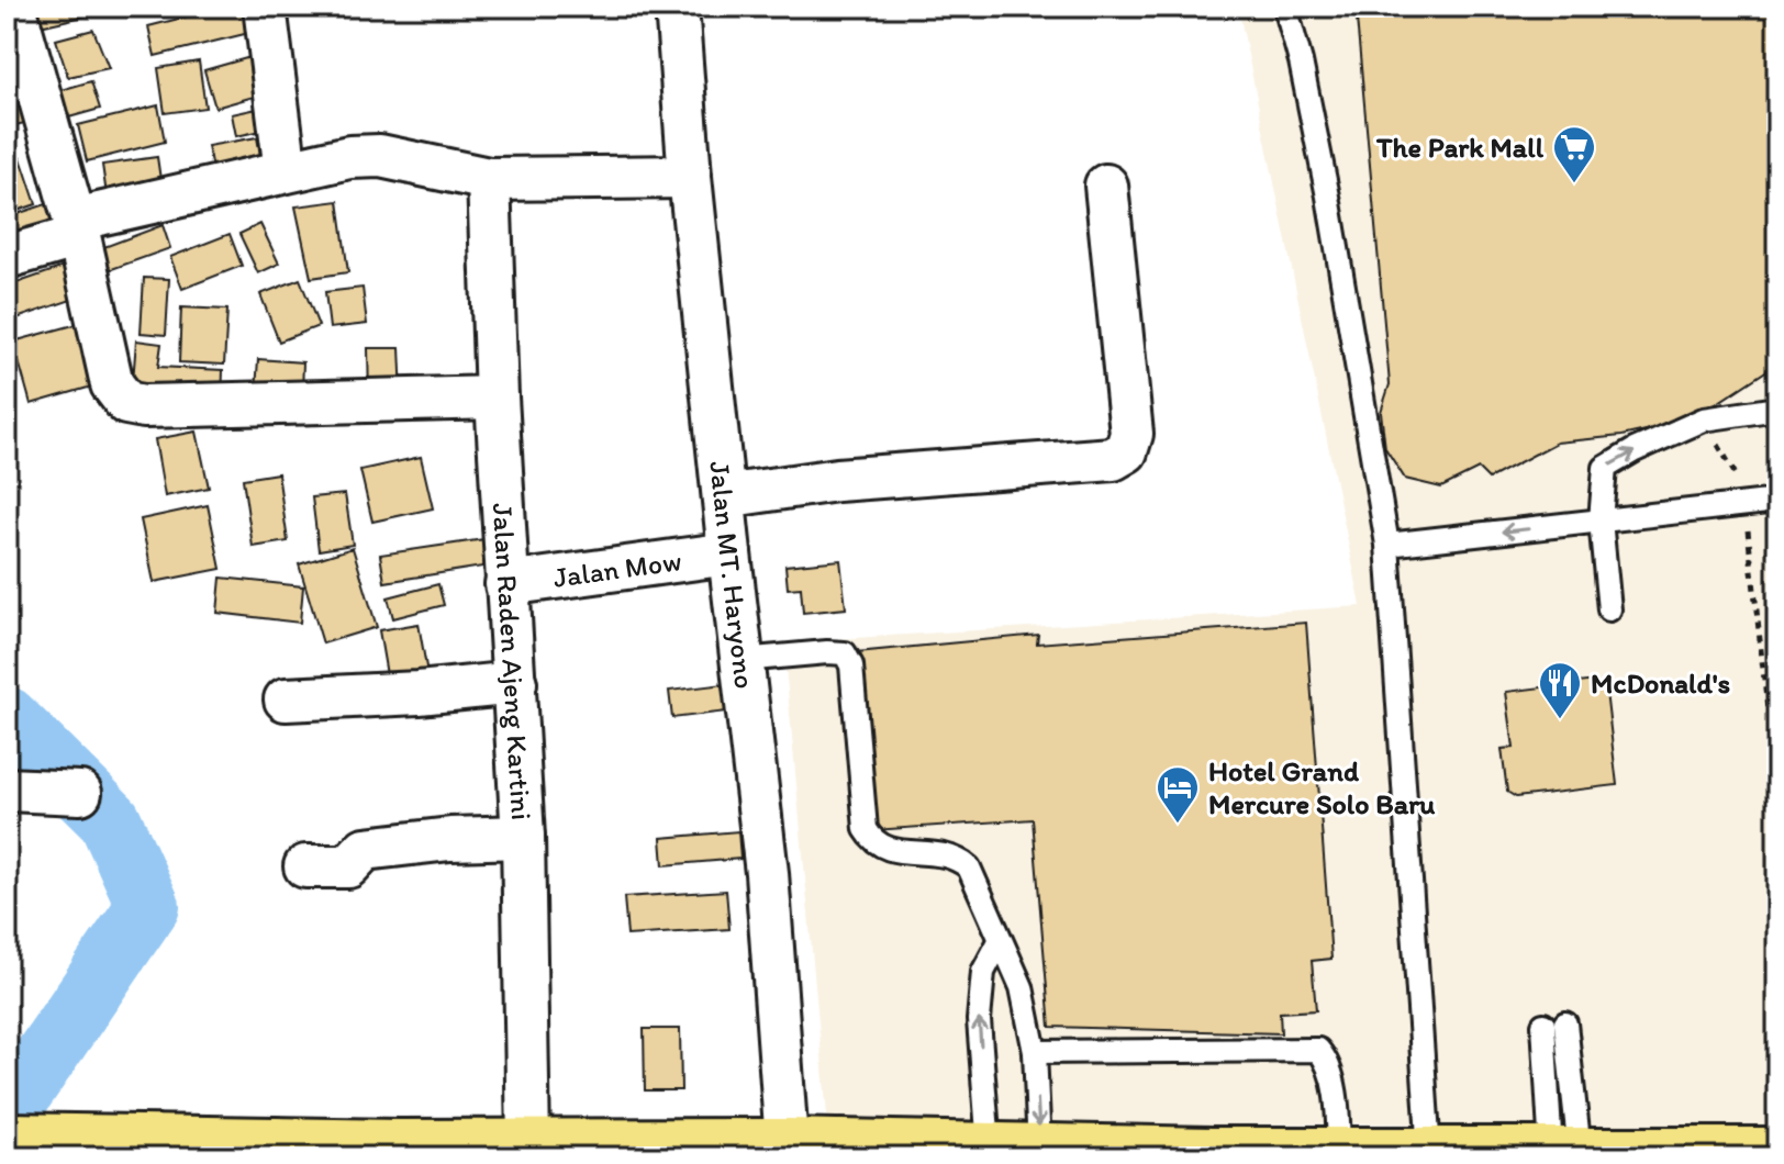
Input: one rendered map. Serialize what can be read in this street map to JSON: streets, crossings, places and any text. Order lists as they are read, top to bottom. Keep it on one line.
{"streets":{"street":["Jalan Mow","Jalan MT. Haryono","Jalan Raden Ajeng Kartini"]},"crossings":[["Jalan Mow","Jalan MT. Haryono"],["Jalan Mow","Jalan Raden Ajeng Kartini"]],"places":{"supermarket":["The Park Mall"],"restaurant":["McDonald's"],"hotel":["Hotel Grand Mercure Solo Baru"]}}
